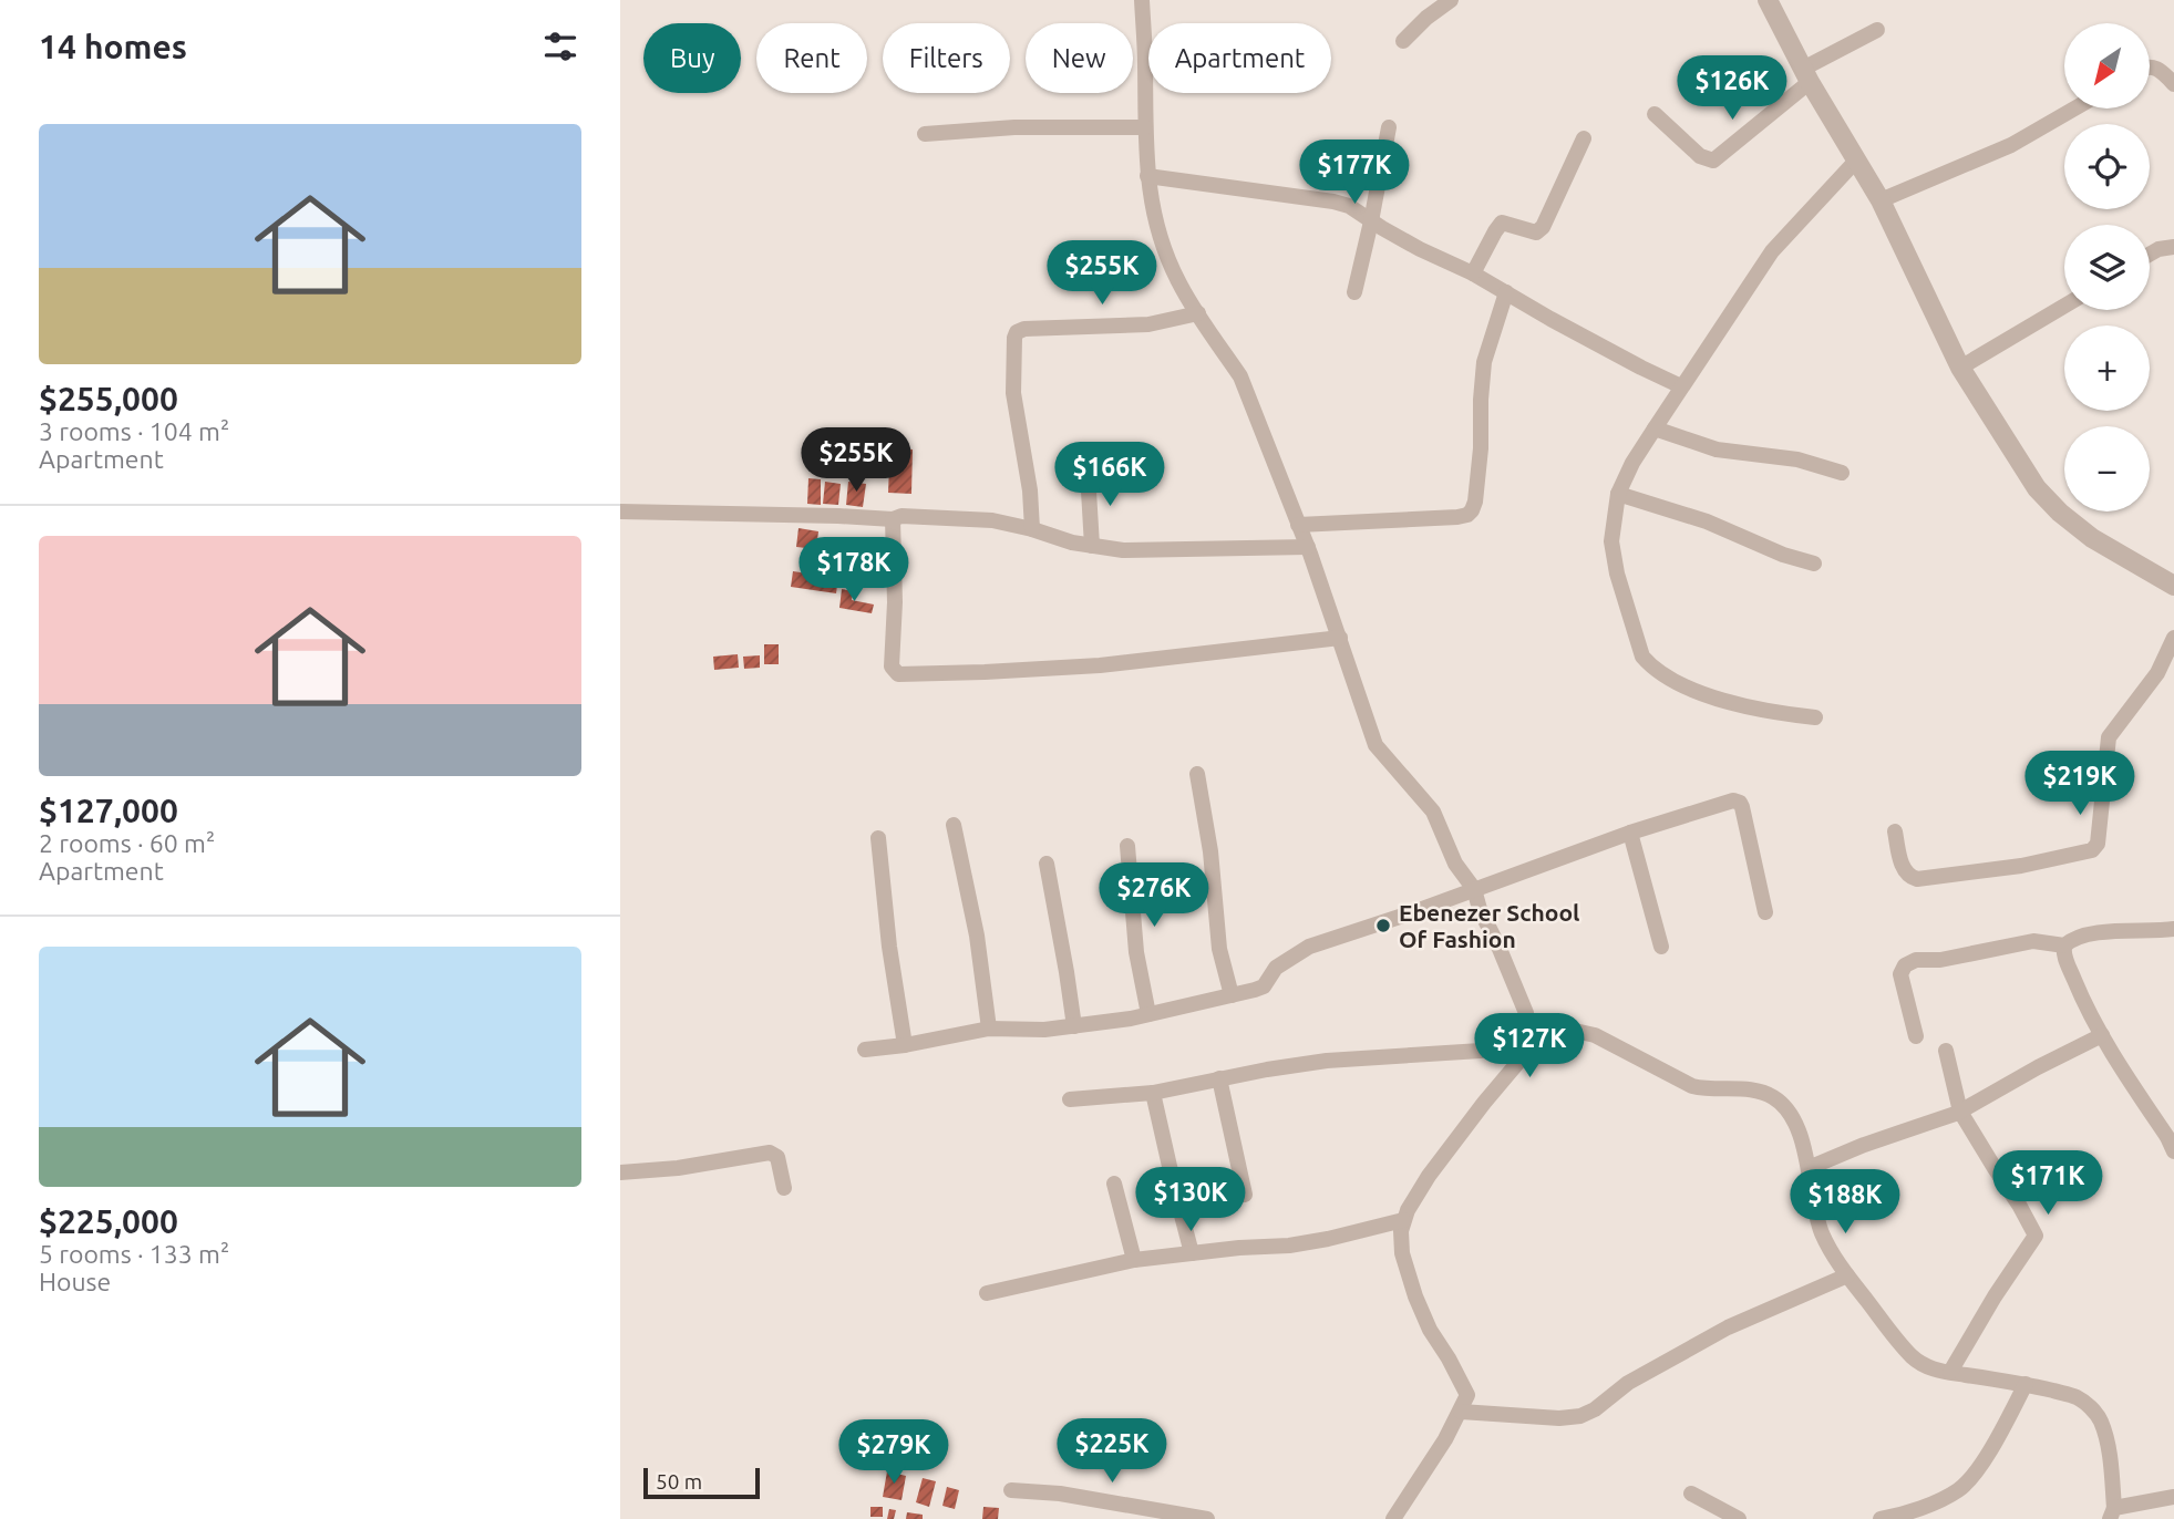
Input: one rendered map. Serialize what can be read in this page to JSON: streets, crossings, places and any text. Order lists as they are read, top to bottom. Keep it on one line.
{"places":["Ebenezer School Of Fashion"],"scale_bar":"50 m","north":"bottom left","page":{"heading":"14 homes","map_buttons":["+","−"],"chip":["Buy","Rent","Filters","New","Apartment"],"price":["$126K","$177K","$255K","$255K","$166K","$178K","$219K","$276K","$127K","$171K","$130K","$188K","$225K","$279K"],"list":[{"name":"$255,000","note":"3 rooms · 104 m² · Apartment"},{"name":"$127,000","note":"2 rooms · 60 m² · Apartment"},{"name":"$225,000","note":"5 rooms · 133 m² · House"}],"scale":"50 m"}}
